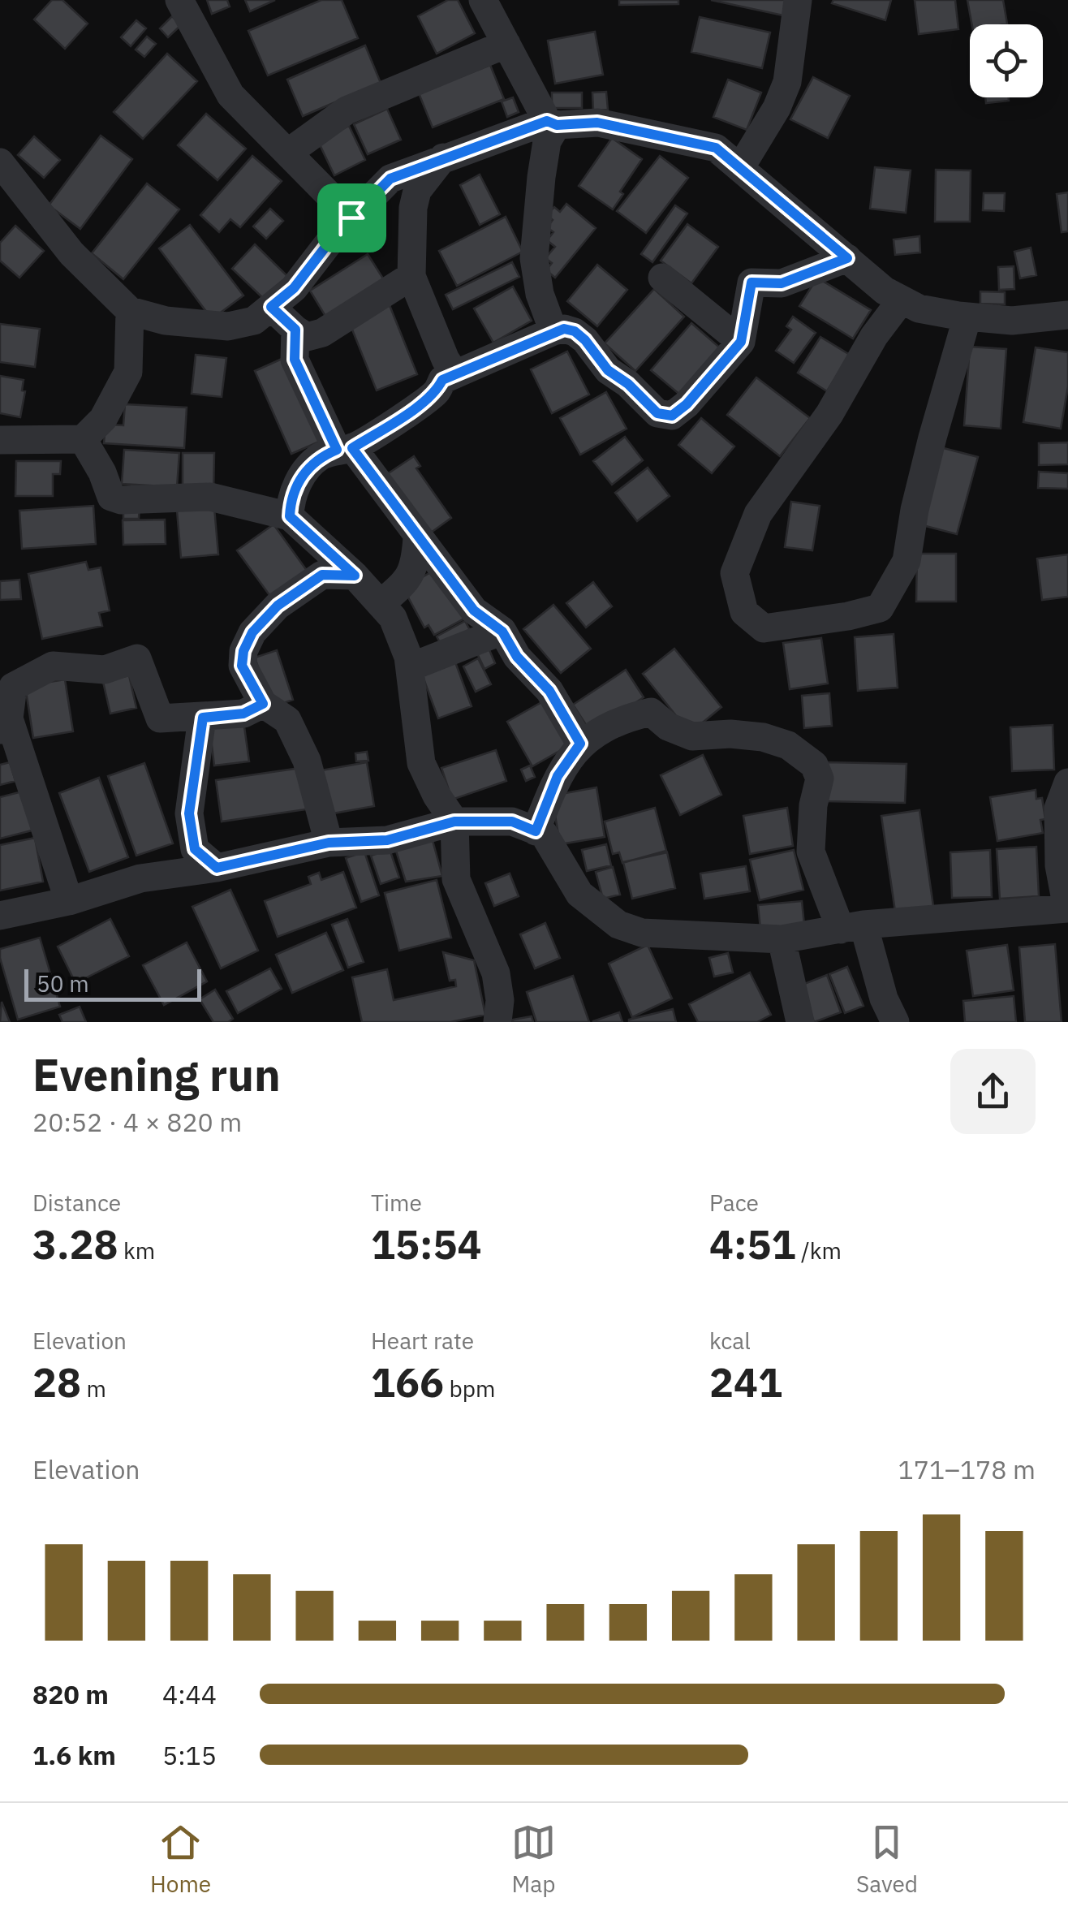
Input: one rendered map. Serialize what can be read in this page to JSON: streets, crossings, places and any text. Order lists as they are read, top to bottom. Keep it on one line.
{"scale_bar":"50 m","page":{"scale":"50 m","heading":["Evening run","20:52 · 4 × 820 m"],"stats":[["Distance","3.28 km"],["Time","15:54"],["Pace","4:51 /km"],["Elevation","28 m"],["Heart rate","166 bpm"],["kcal","241"]],"chart":["Elevation","171–178 m"],"list":[{"name":"820 m","note":"4:44"},{"name":"1.6 km","note":"5:15"}],"tabs":["Home","Map","Saved"]}}
